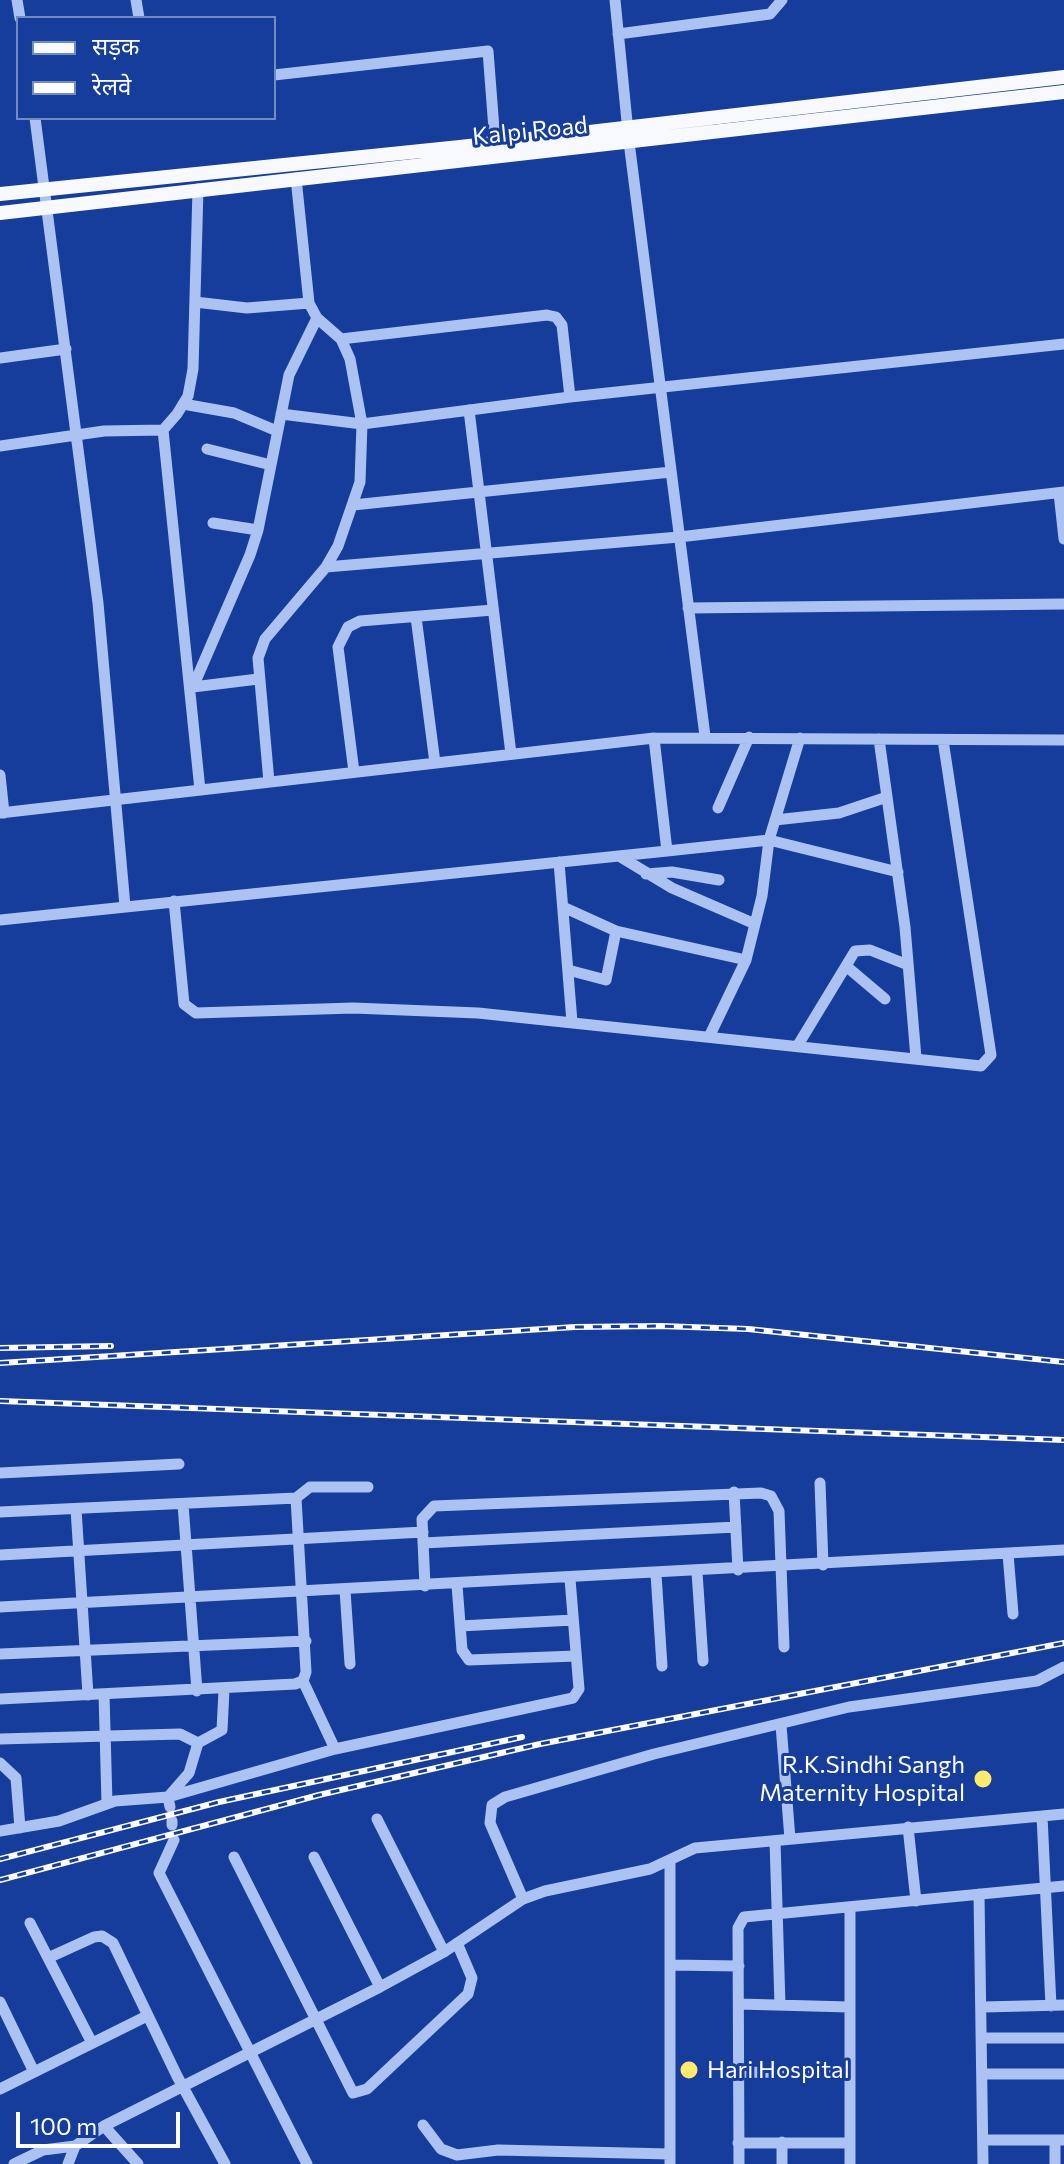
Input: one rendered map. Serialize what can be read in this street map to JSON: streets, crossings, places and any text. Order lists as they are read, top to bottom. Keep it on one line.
{"streets":{"main road":["Kalpi Road"]},"places":["R.K.Sindhi Sangh Maternity Hospital","Hari Hospital"],"legend":["सड़क","रेलवे"],"scale_bar":"100 m"}
